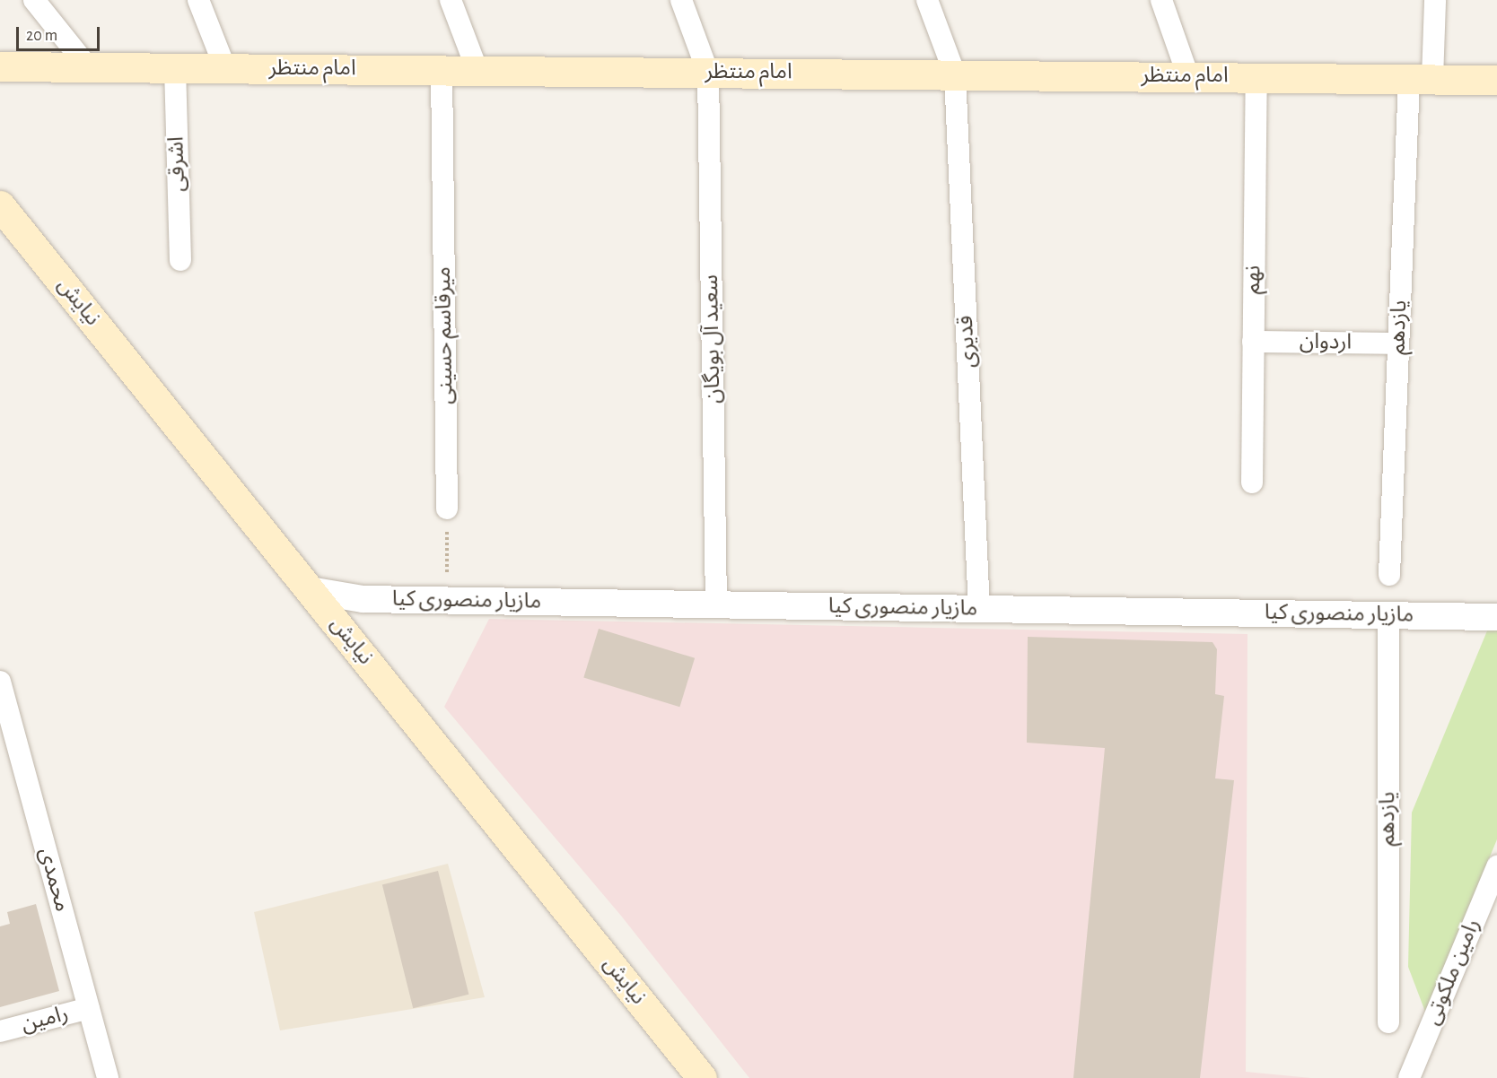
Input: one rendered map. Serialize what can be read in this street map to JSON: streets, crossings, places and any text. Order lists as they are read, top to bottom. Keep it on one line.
{"streets":{"main road":["امام منتظر","نیایش"],"street":["اشرقی","نهم","یازدهم","میرقاسم حسینی","سعید آل بویگان","قدیری","اردوان","مازیار منصوری کیا","محمدی","رامین ملکوتی","رامین"]},"crossings":[["امام منتظر","اشرقی"],["امام منتظر","نهم"],["امام منتظر","یازدهم"],["امام منتظر","میرقاسم حسینی"],["امام منتظر","سعید آل بویگان"],["امام منتظر","قدیری"],["نهم","اردوان"],["نیایش","مازیار منصوری کیا"],["یازدهم","اردوان"],["یازدهم","مازیار منصوری کیا"],["سعید آل بویگان","مازیار منصوری کیا"],["قدیری","مازیار منصوری کیا"],["محمدی","رامین"]],"scale_bar":"20 m"}
